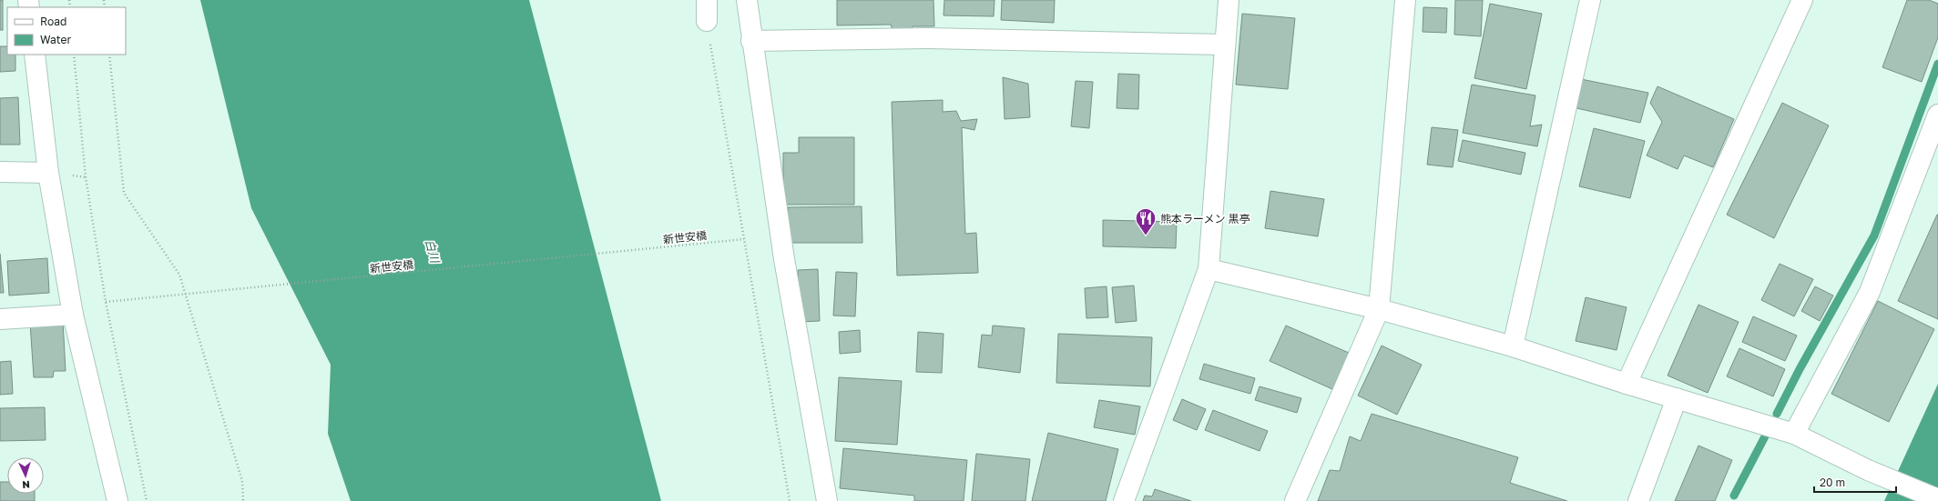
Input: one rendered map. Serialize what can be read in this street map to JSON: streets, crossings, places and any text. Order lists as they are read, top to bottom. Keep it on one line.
{"streets":{"path":["新世安橋"]},"water":["白川"],"places":{"restaurant":["熊本ラーメン 黒亭"]},"legend":["Road","Water"],"scale_bar":"20 m","north":"bottom"}
